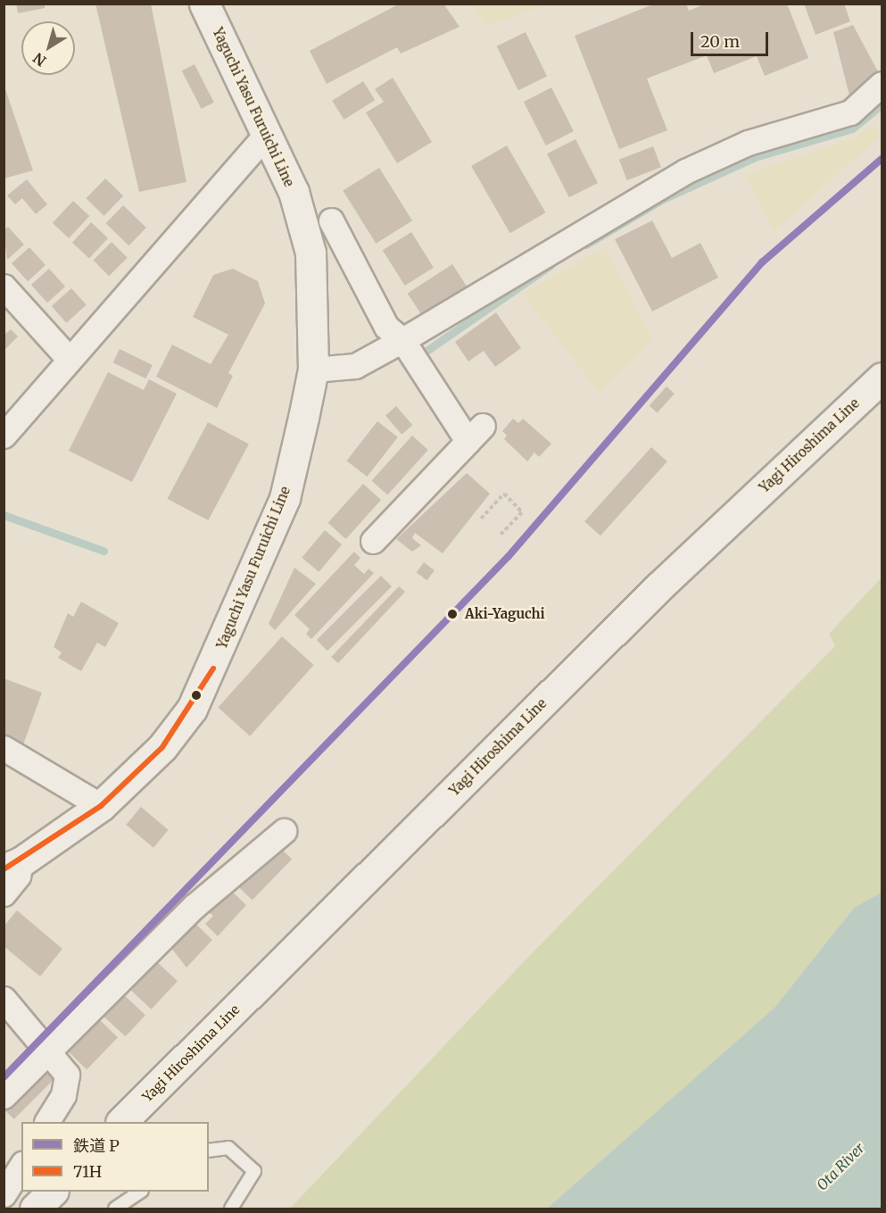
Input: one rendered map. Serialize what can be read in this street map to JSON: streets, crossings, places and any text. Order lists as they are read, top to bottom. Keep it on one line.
{"streets":{"main road":["Yaguchi Yasu Furuichi Line","Yagi Hiroshima Line"]},"water":["Ota River"],"places":["Aki-Yaguchi"],"lines":["rail line P","transit line 71H"],"legend":["鉄道 P","71H"],"scale_bar":"20 m","north":"bottom left"}
